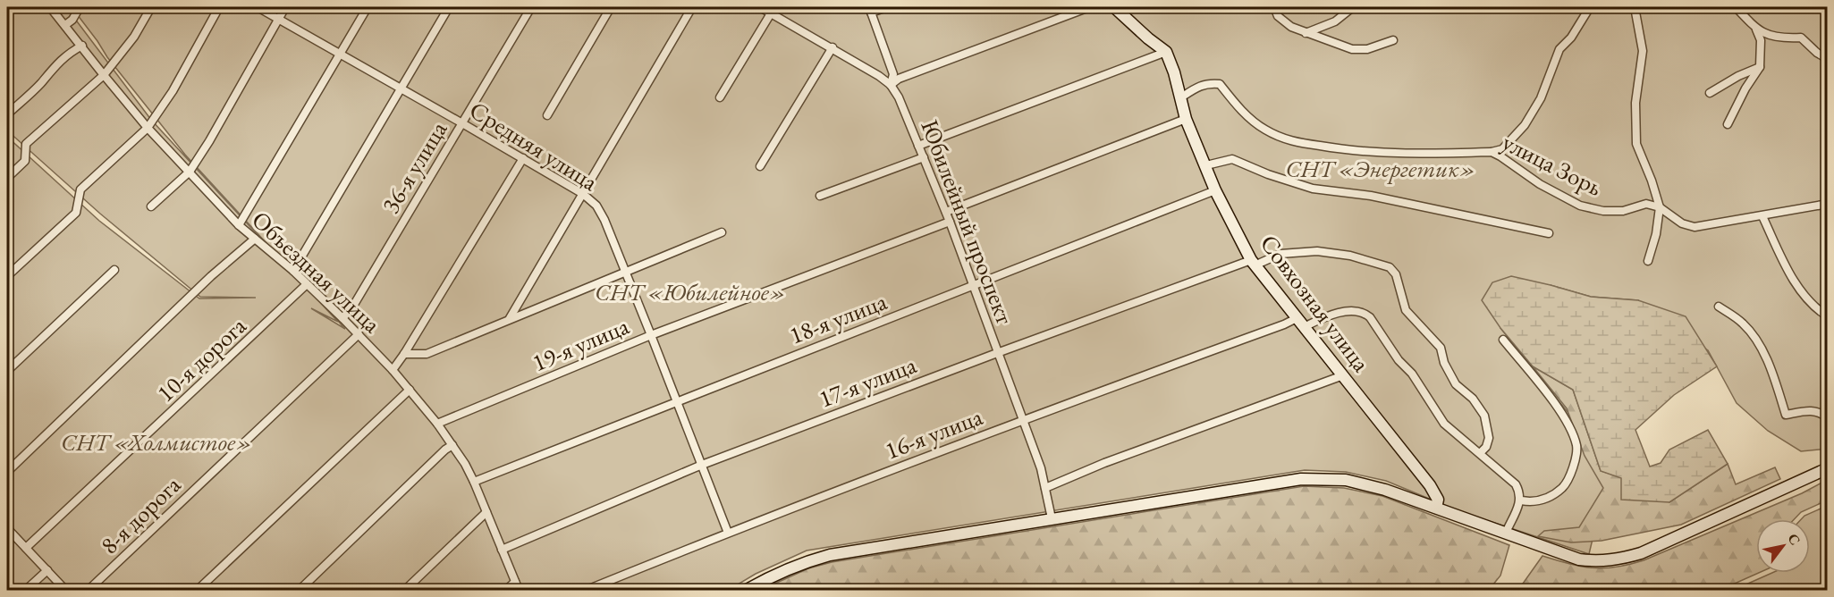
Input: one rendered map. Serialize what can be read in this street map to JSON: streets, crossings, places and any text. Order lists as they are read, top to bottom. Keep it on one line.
{"streets":{"main road":["Совхозная улица"],"street":["Средняя улица","улица Зорь","36-я улица","Юбилейный проспект","Объездная улица","18-я улица","19-я улица","10-я дорога","17-я улица","16-я улица","8-я дорога"]},"crossings":[["Средняя улица","36-я улица"],["Средняя улица","18-я улица"],["Средняя улица","19-я улица"],["Средняя улица","17-я улица"],["Средняя улица","16-я улица"],["улица Зорь","Совхозная улица"],["36-я улица","Объездная улица"],["Юбилейный проспект","18-я улица"],["Юбилейный проспект","19-я улица"],["Юбилейный проспект","17-я улица"],["Юбилейный проспект","16-я улица"],["Объездная улица","18-я улица"],["Объездная улица","19-я улица"],["Объездная улица","10-я дорога"],["Объездная улица","17-я улица"],["Объездная улица","8-я дорога"],["Совхозная улица","18-я улица"],["Совхозная улица","17-я улица"],["Совхозная улица","16-я улица"]],"parks":["СНТ «Энергетик»","СНТ «Юбилейное»","СНТ «Холмистое»"],"north":"top right"}
